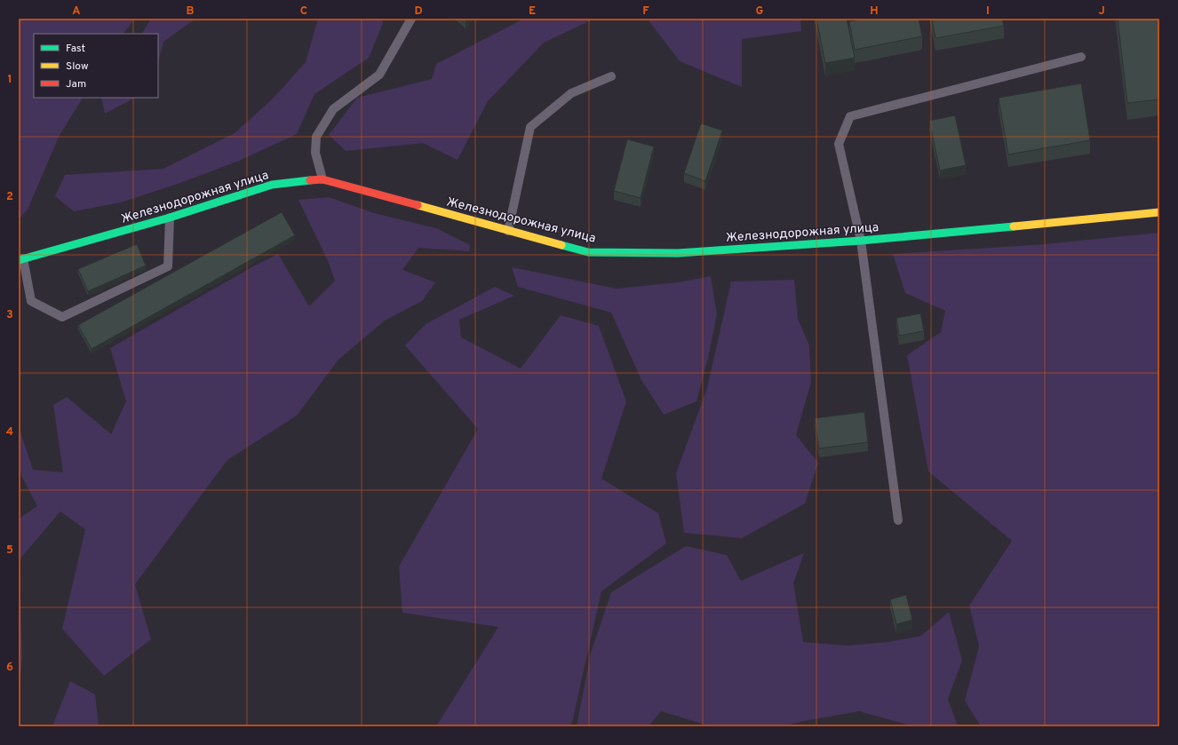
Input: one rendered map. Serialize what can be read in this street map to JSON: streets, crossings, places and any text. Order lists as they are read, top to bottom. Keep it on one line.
{"streets":{"street":["Железнодорожная улица"]},"legend":["Fast","Slow","Jam"],"grid":{"columns":["A","B","C","D","E","F","G","H","I","J"],"rows":["1","2","3","4","5","6"]}}
